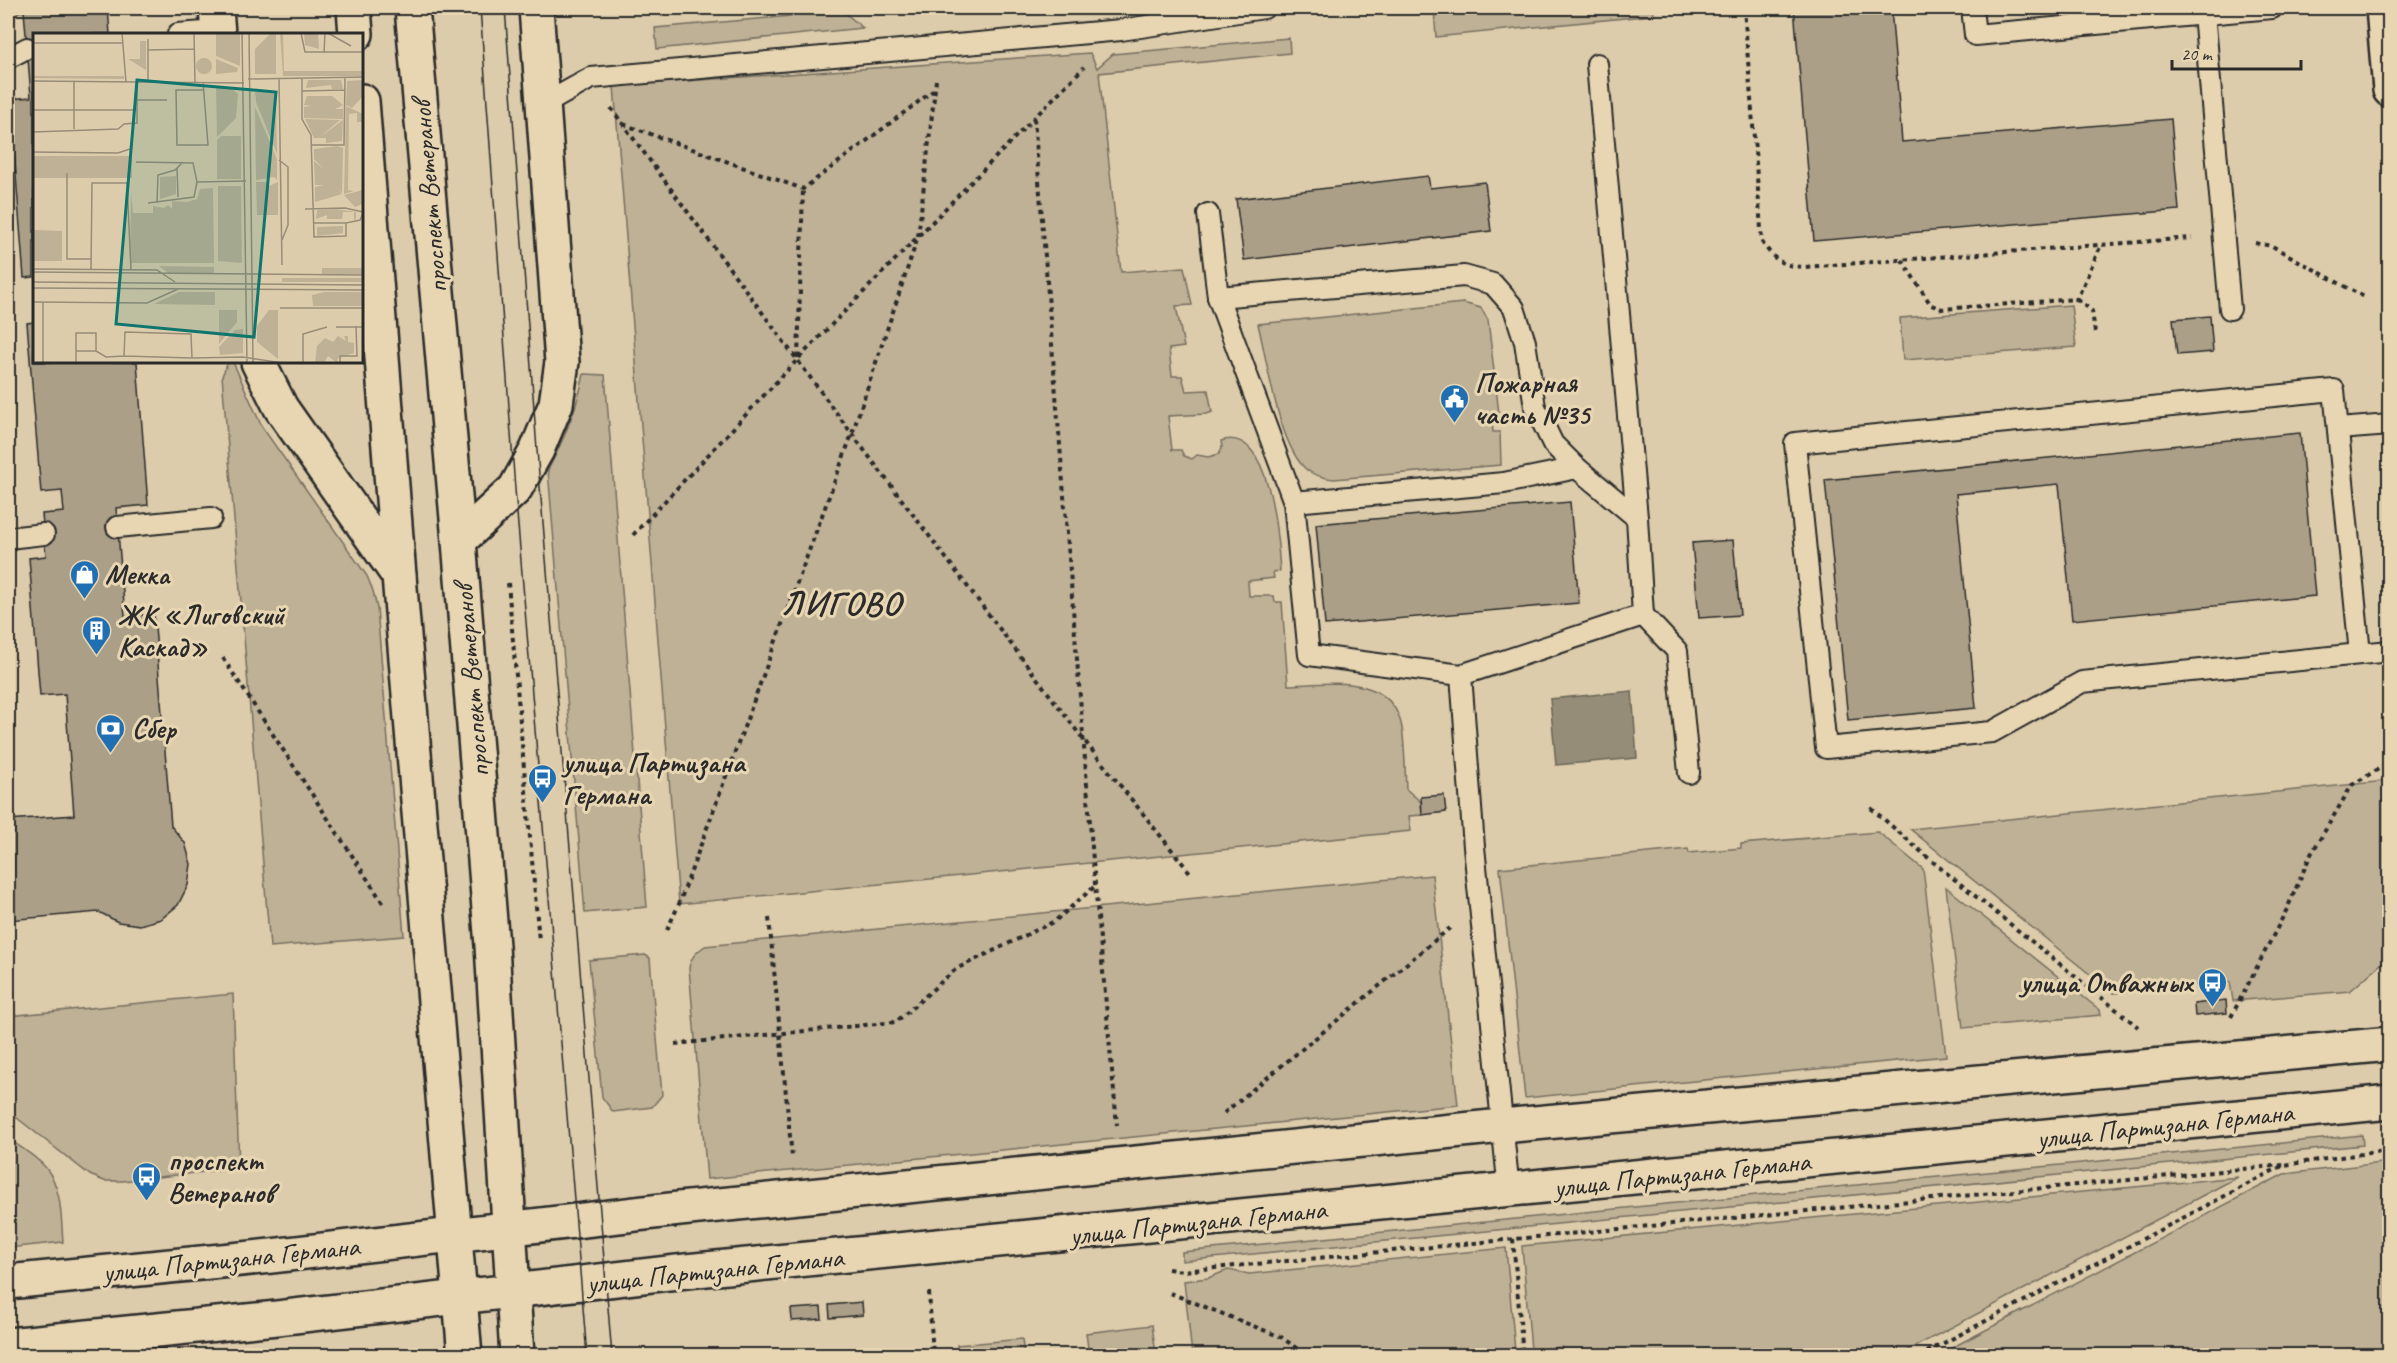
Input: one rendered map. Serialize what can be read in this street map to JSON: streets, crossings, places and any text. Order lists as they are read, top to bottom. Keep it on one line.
{"streets":{"main road":["проспект Ветеранов","улица Партизана Германа"]},"crossings":[["проспект Ветеранов","улица Партизана Германа"]],"districts":["ЛИГОВО"],"places":{"public building":["Пожарная часть №35"],"shop":["Мекка"],"building":["ЖК «Лиговский Каскад»"],"bank":["Сбер"],"bus stop":["улица Партизана Германа","улица Отважных","проспект Ветеранов"]},"scale_bar":"20 m"}
